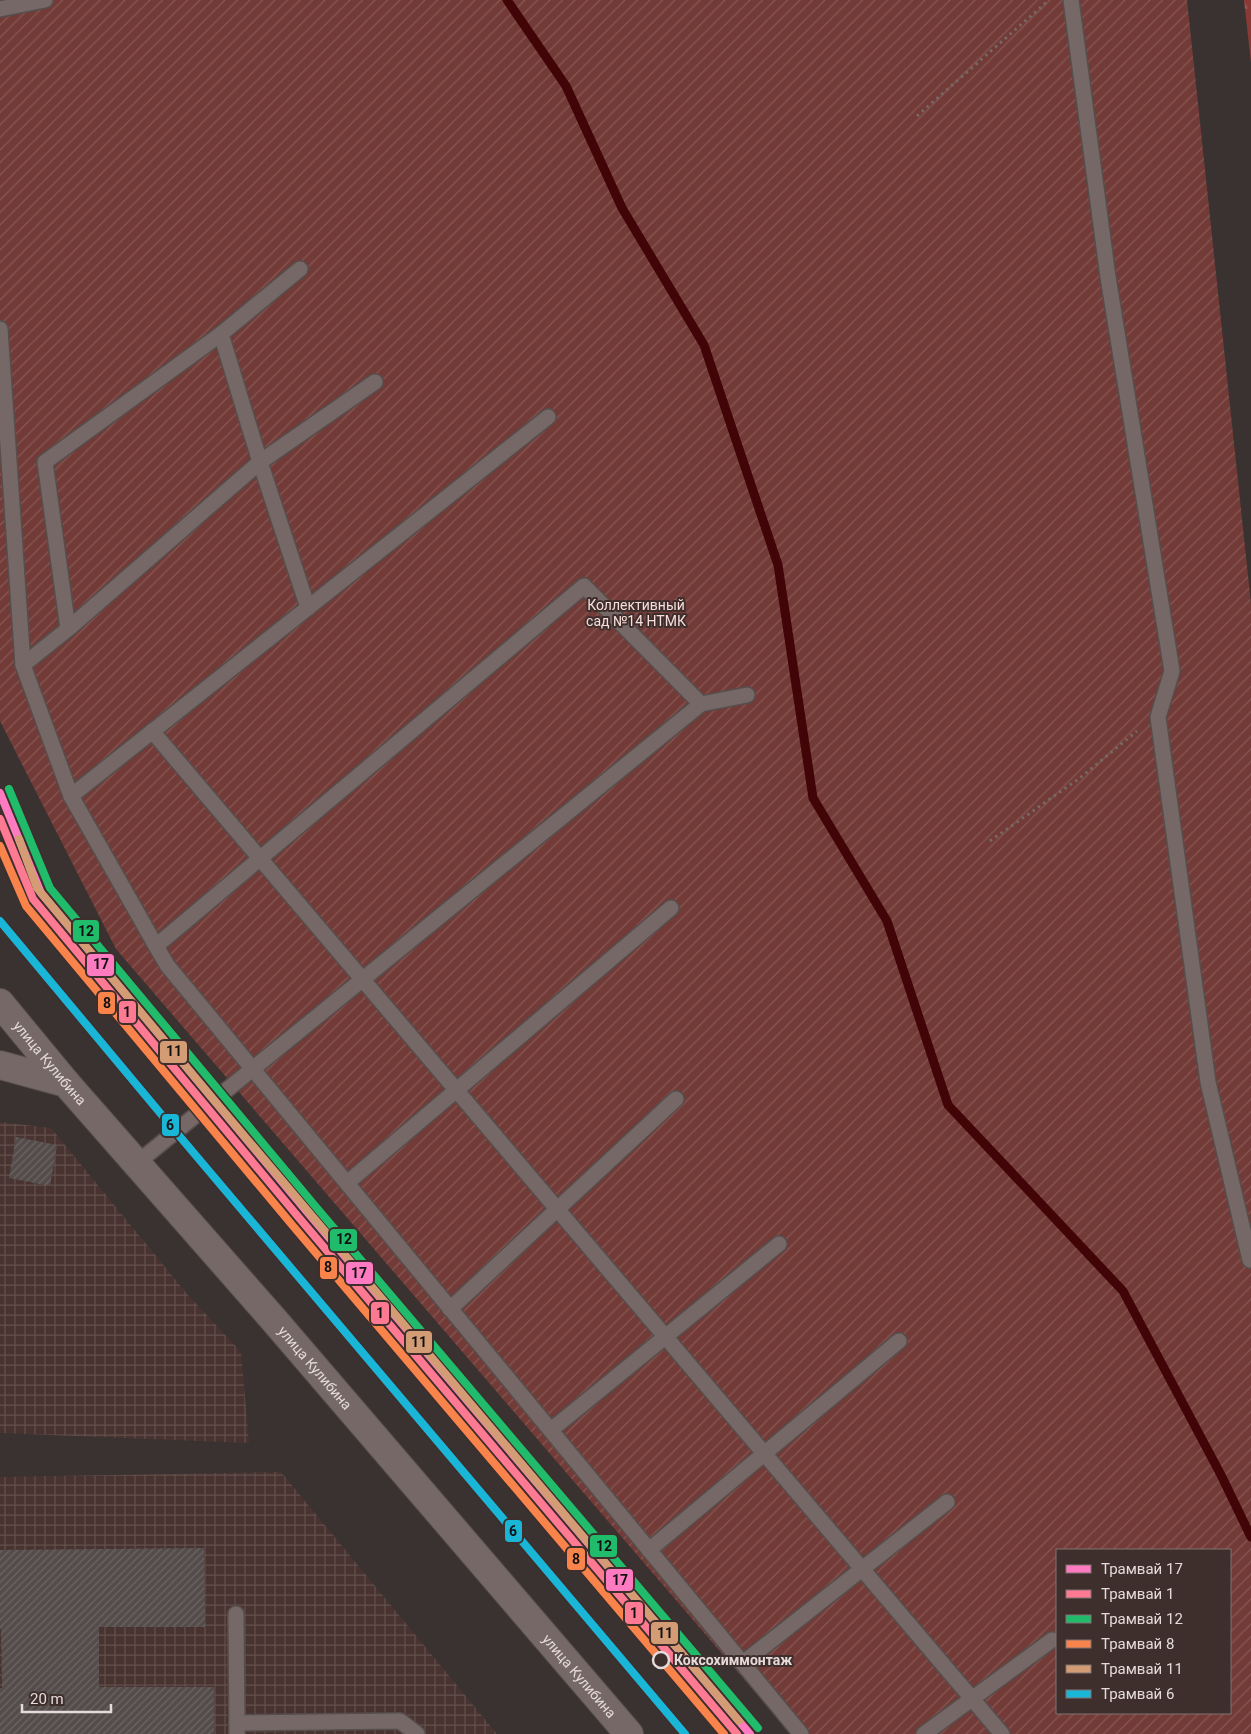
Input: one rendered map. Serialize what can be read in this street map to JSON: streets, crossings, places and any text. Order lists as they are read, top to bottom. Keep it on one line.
{"streets":{"street":["улица Кулибина"]},"parks":["Коллективный сад №14 НТМК"],"places":["Коксохиммонтаж"],"lines":["tram line 12","tram line 17","tram line 1","tram line 11","tram line 8","tram line 6"],"legend":["Трамвай 17","Трамвай 1","Трамвай 12","Трамвай 8","Трамвай 11","Трамвай 6"],"scale_bar":"20 m"}
